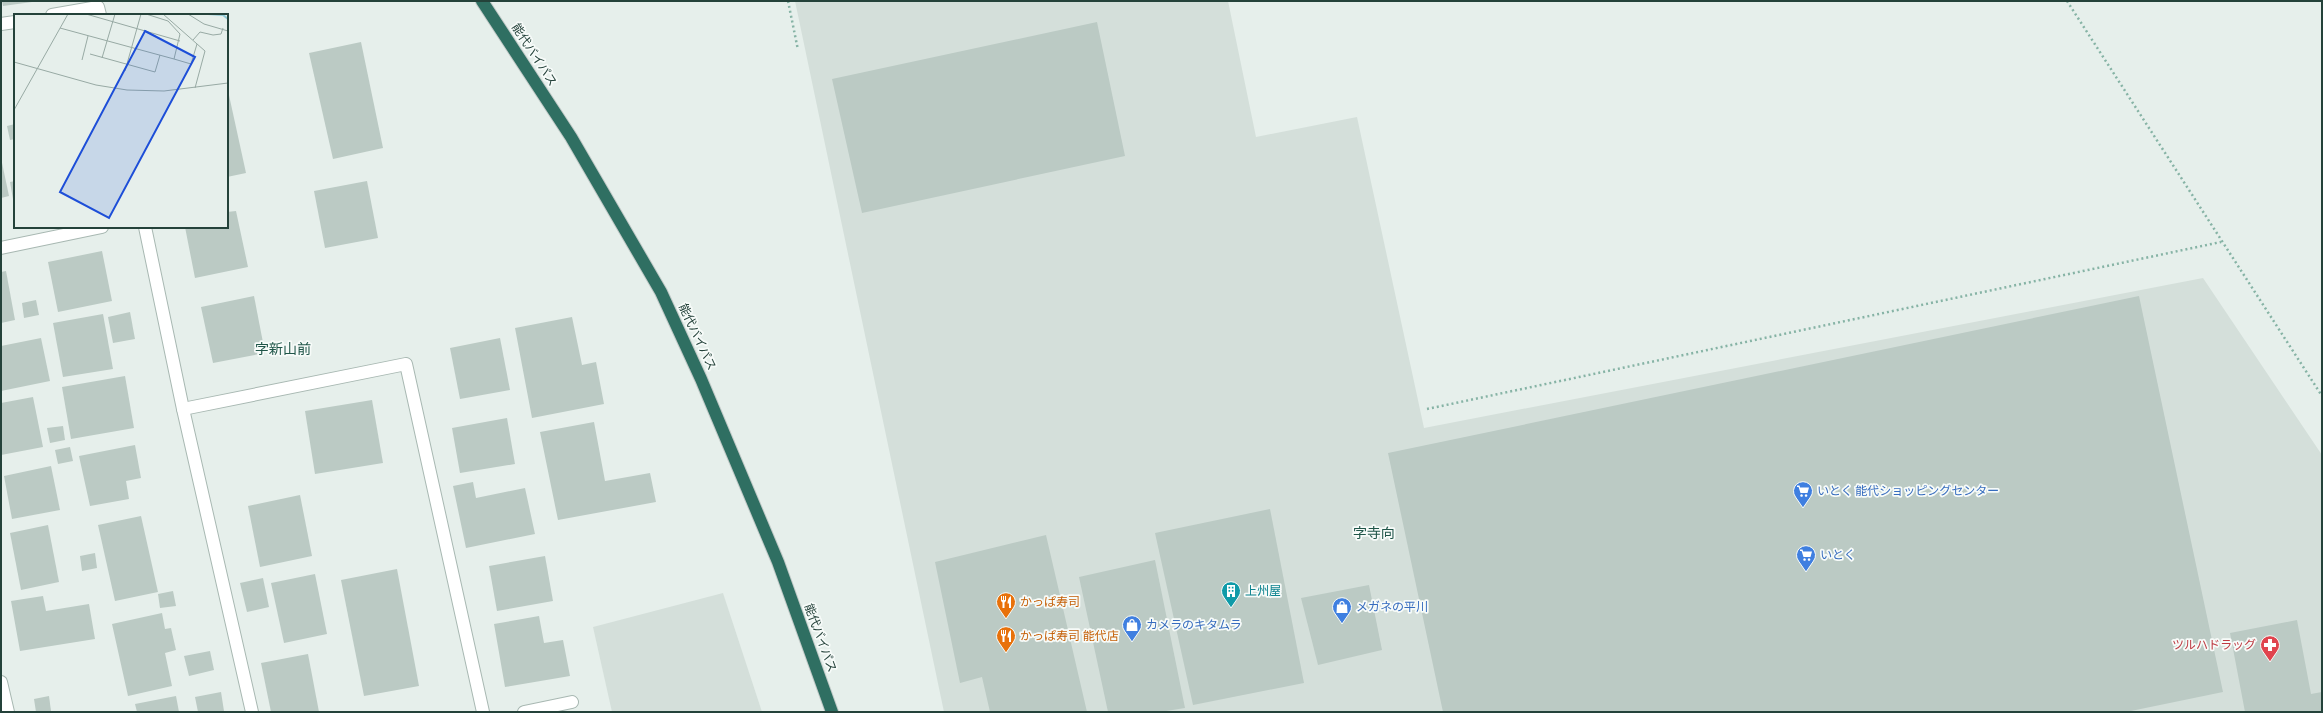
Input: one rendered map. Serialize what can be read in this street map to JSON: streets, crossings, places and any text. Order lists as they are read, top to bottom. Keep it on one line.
{"streets":{"highway":["能代バイパス"]},"districts":["字新山前","字寺向"],"places":{"supermarket":["いとく 能代ショッピングセンター","いとく"],"building":["上州屋"],"restaurant":["かっぱ寿司","かっぱ寿司 能代店"],"shop":["メガネの平川","カメラのキタムラ"],"pharmacy":["ツルハドラッグ"]}}
